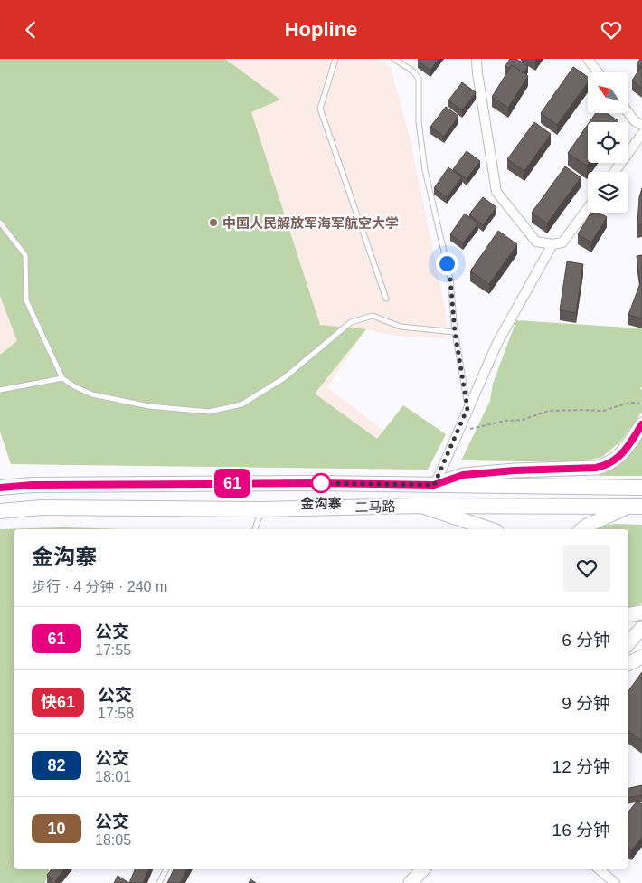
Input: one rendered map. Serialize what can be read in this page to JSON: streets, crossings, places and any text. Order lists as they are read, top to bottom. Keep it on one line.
{"streets":{"main road":["二马路"]},"places":["中国人民解放军海军航空大学","金沟寨"],"lines":["bus line 61"],"north":"top left","page":{"header":"Hopline","on_map":"61","heading":["金沟寨","步行 · 4 分钟 · 240 m"],"list":[{"mark":"61","name":"公交","note":"17:55","value":"6 分钟"},{"mark":"快61","name":"公交","note":"17:58","value":"9 分钟"},{"mark":"82","name":"公交","note":"18:01","value":"12 分钟"},{"mark":"10","name":"公交","note":"18:05","value":"16 分钟"}]}}
